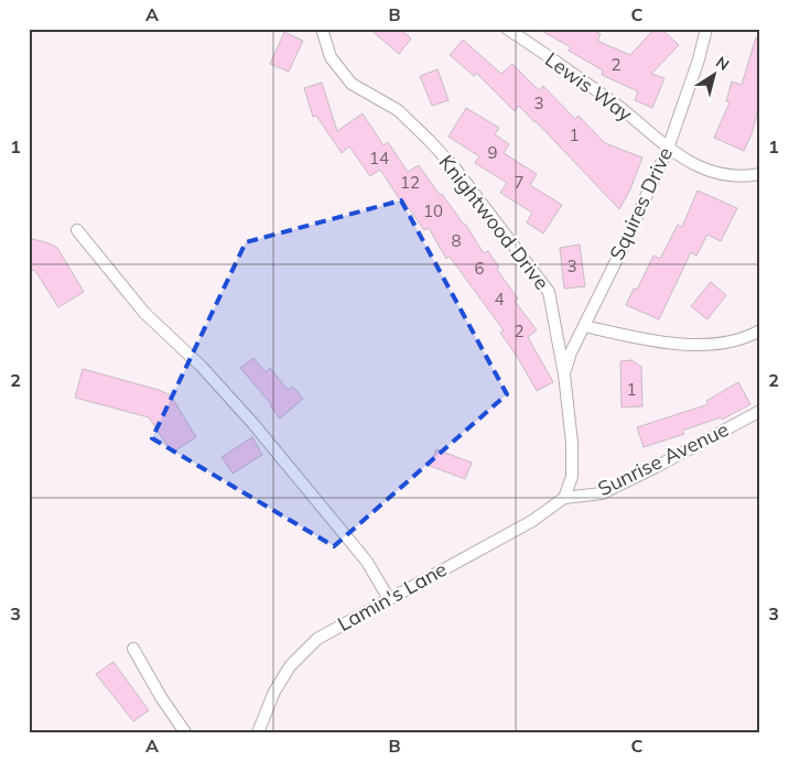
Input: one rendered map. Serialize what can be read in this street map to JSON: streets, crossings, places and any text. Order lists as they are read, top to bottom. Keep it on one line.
{"streets":{"lane":["Lewis Way","Squires Drive","Knightwood Drive","Sunrise Avenue","Lamin's Lane"]},"crossings":[["Lewis Way","Squires Drive"],["Squires Drive","Knightwood Drive"],["Knightwood Drive","Sunrise Avenue"],["Knightwood Drive","Lamin's Lane"],["Sunrise Avenue","Lamin's Lane"]],"house_numbers":["2","3","1","9","14","12","7","10","8","3","6","4","2","1"],"north":"top right","grid":{"columns":["A","B","C"],"rows":["1","2","3"]}}
